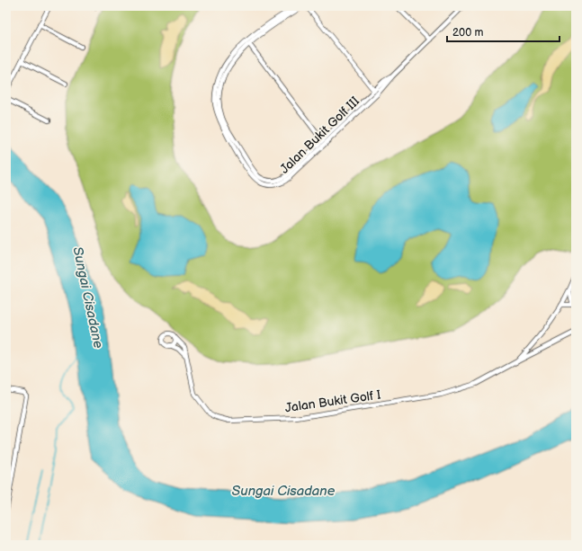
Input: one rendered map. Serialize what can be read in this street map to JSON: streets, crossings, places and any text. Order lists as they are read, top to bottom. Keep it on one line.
{"streets":{"street":["Jalan Bukit Golf III","Jalan Bukit Golf I"]},"water":["Sungai Cisadane"],"scale_bar":"200 m"}
